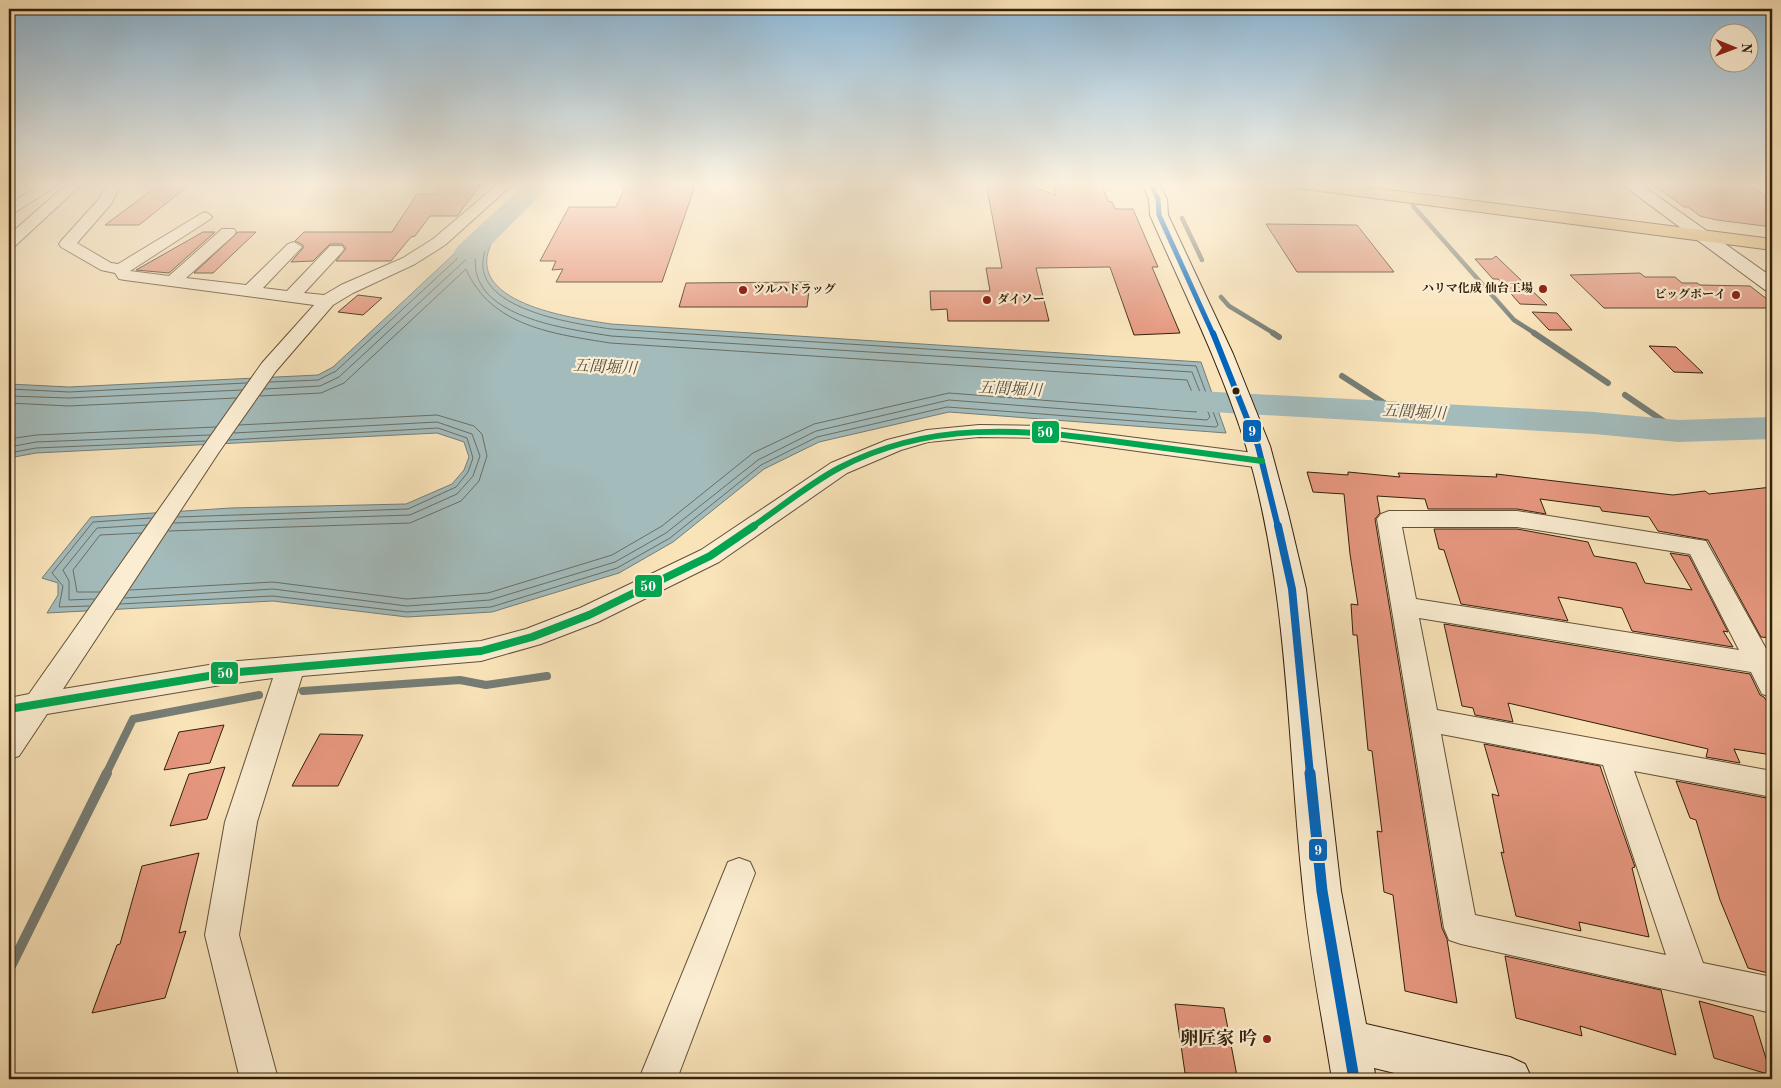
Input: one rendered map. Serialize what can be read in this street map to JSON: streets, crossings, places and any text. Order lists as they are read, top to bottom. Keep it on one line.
{"water":["五間堀川"],"places":["ハリマ化成 仙台工場","ツルハドラッグ","ビッグボーイ","ダイソー","卵匠家 吟"],"lines":["transit line 9","transit line 50"],"north":"right"}
